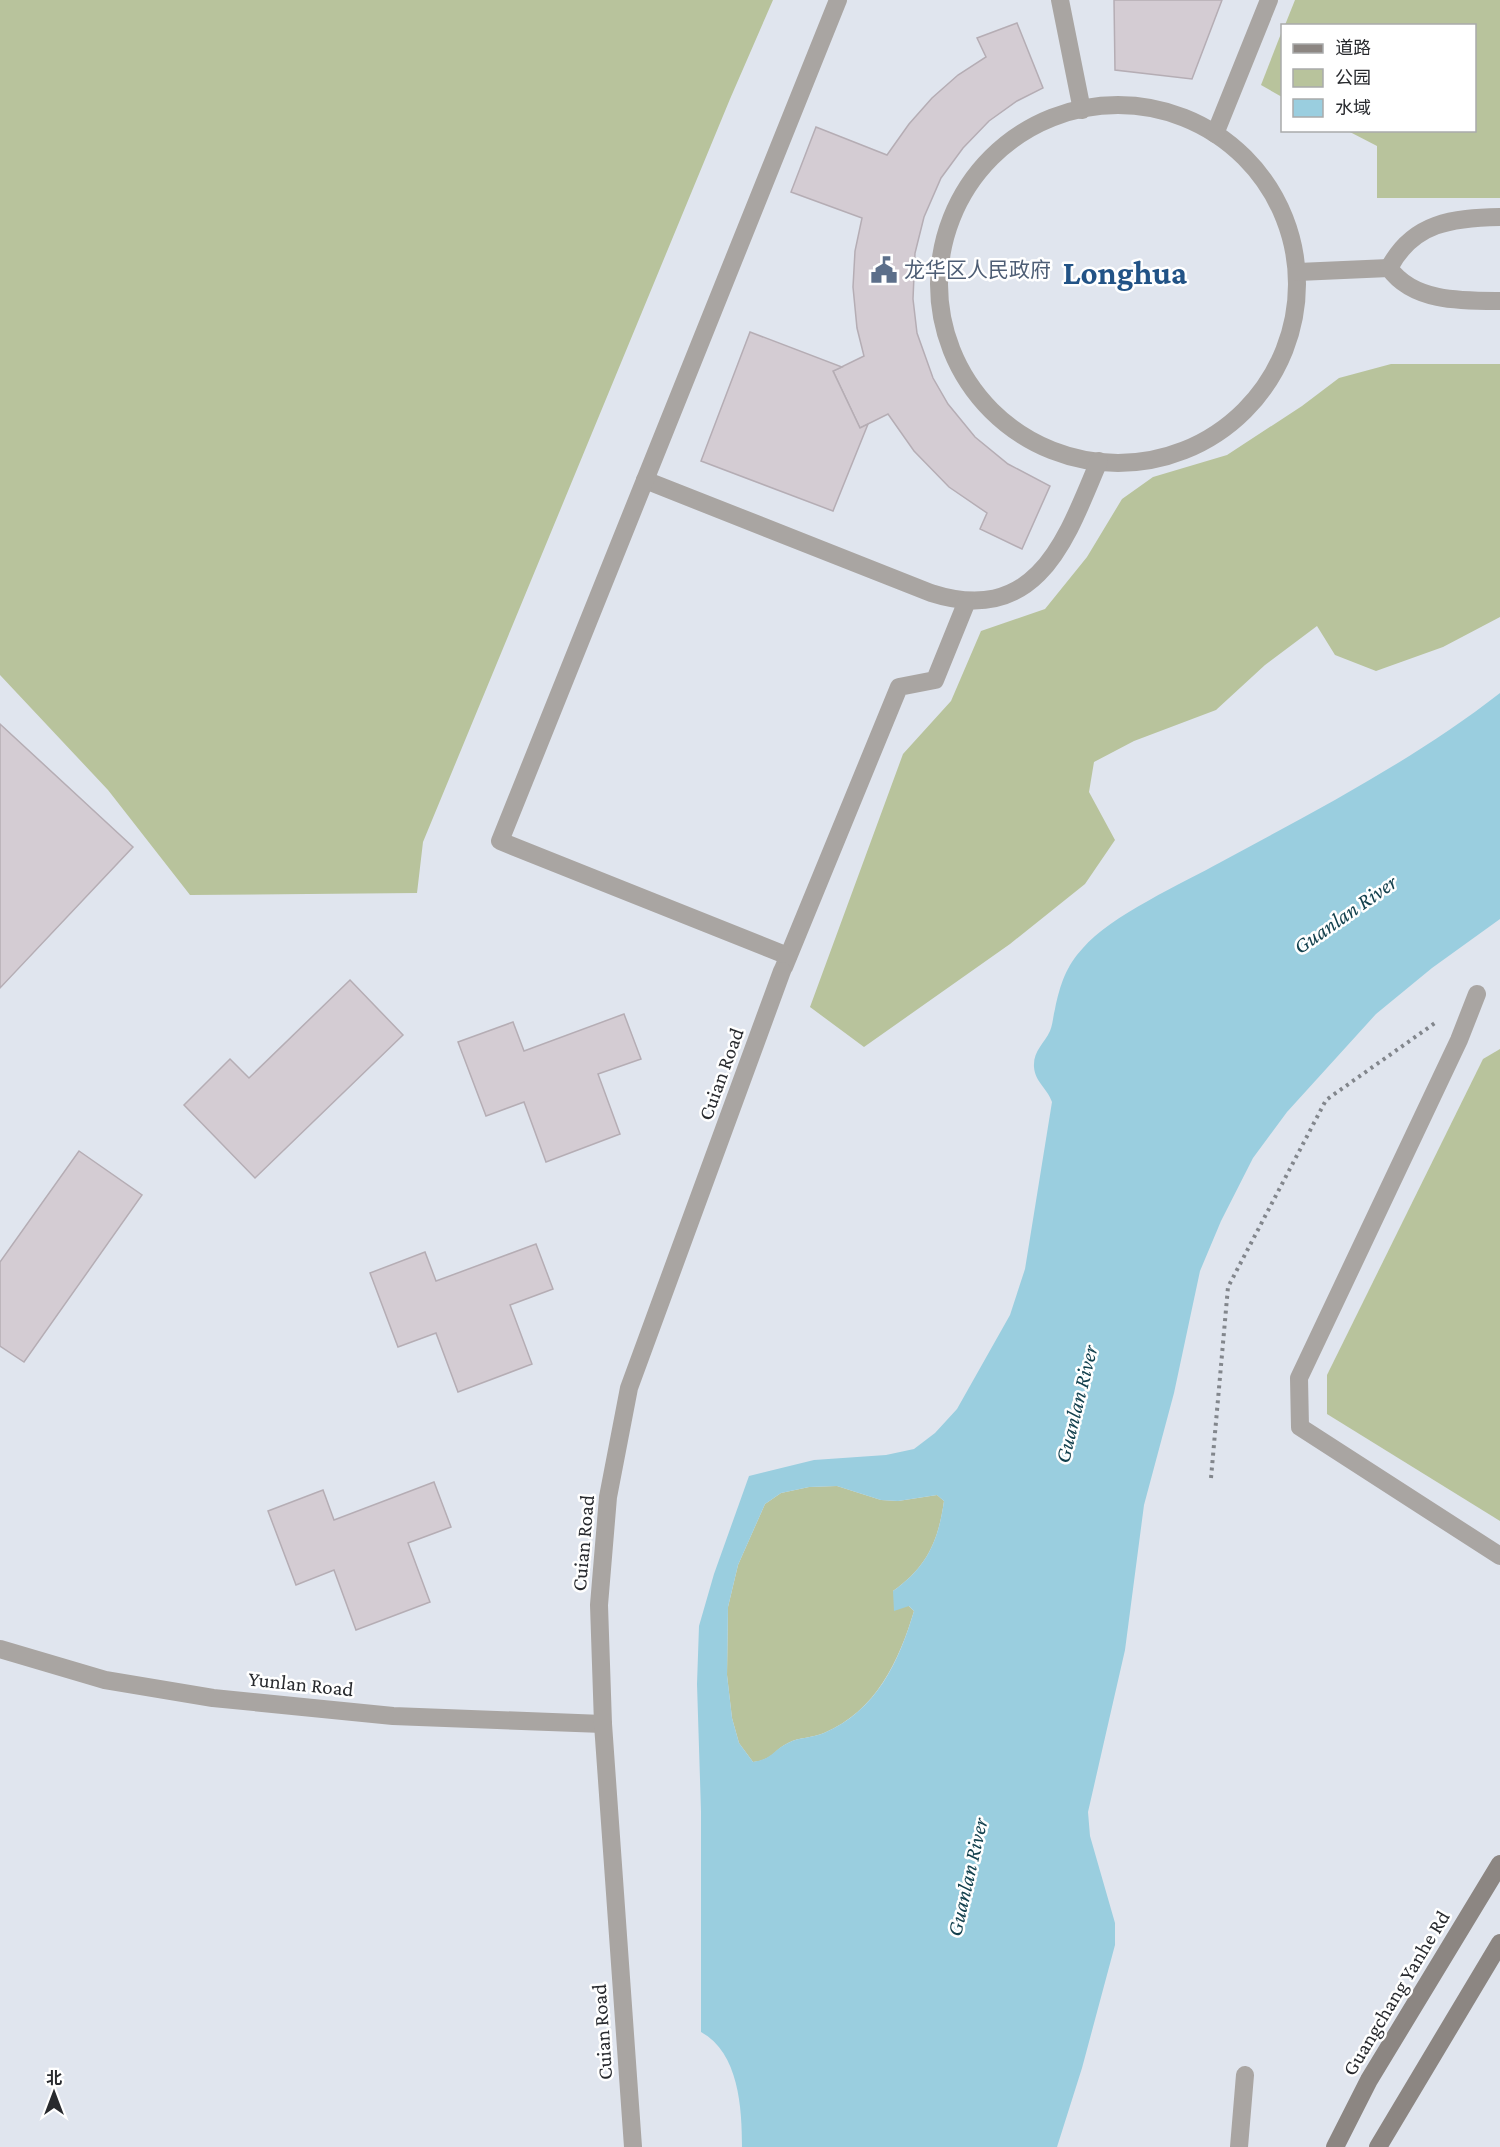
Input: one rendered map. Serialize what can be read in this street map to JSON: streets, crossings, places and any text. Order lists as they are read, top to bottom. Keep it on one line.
{"streets":{"street":["Cuian Road","Yunlan Road","Guangchang Yanhe Rd"]},"crossings":[["Cuian Road","Yunlan Road"]],"districts":["Longhua"],"water":["Guanlan River"],"places":{"public building":["龙华区人民政府"]},"legend":["道路","公园","水域"],"north":"top"}
